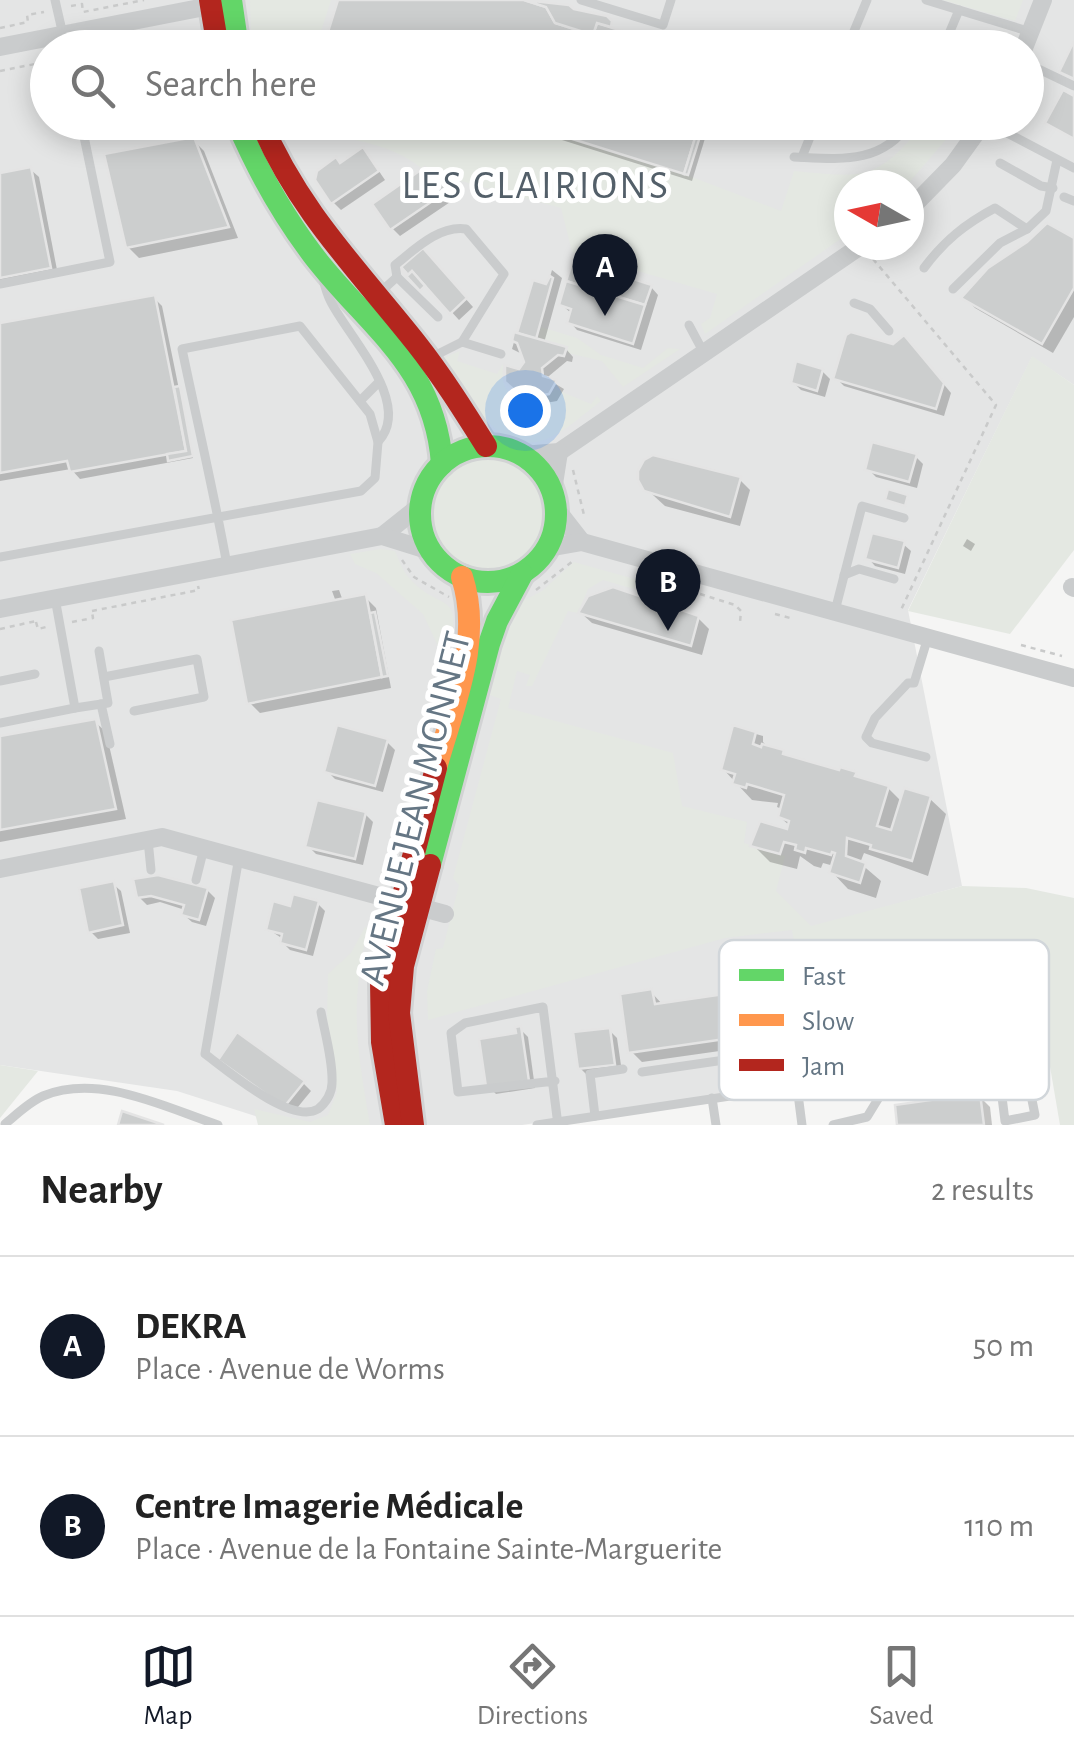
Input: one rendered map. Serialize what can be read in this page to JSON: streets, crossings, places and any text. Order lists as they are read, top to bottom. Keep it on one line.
{"streets":{"street":["AVENUE JEAN MONNET"]},"districts":["LES CLAIRIONS"],"legend":["Fast","Slow","Jam"],"north":"left","page":{"search":"Search here","pins":["A","B"],"heading":["Nearby","2 results"],"list":[{"mark":"A","name":"DEKRA","note":"Place · Avenue de Worms","value":"50 m"},{"mark":"B","name":"Centre Imagerie Médicale","note":"Place · Avenue de la Fontaine Sainte-Marguerite","value":"110 m"}],"nav":["Map","Directions","Saved"]}}
